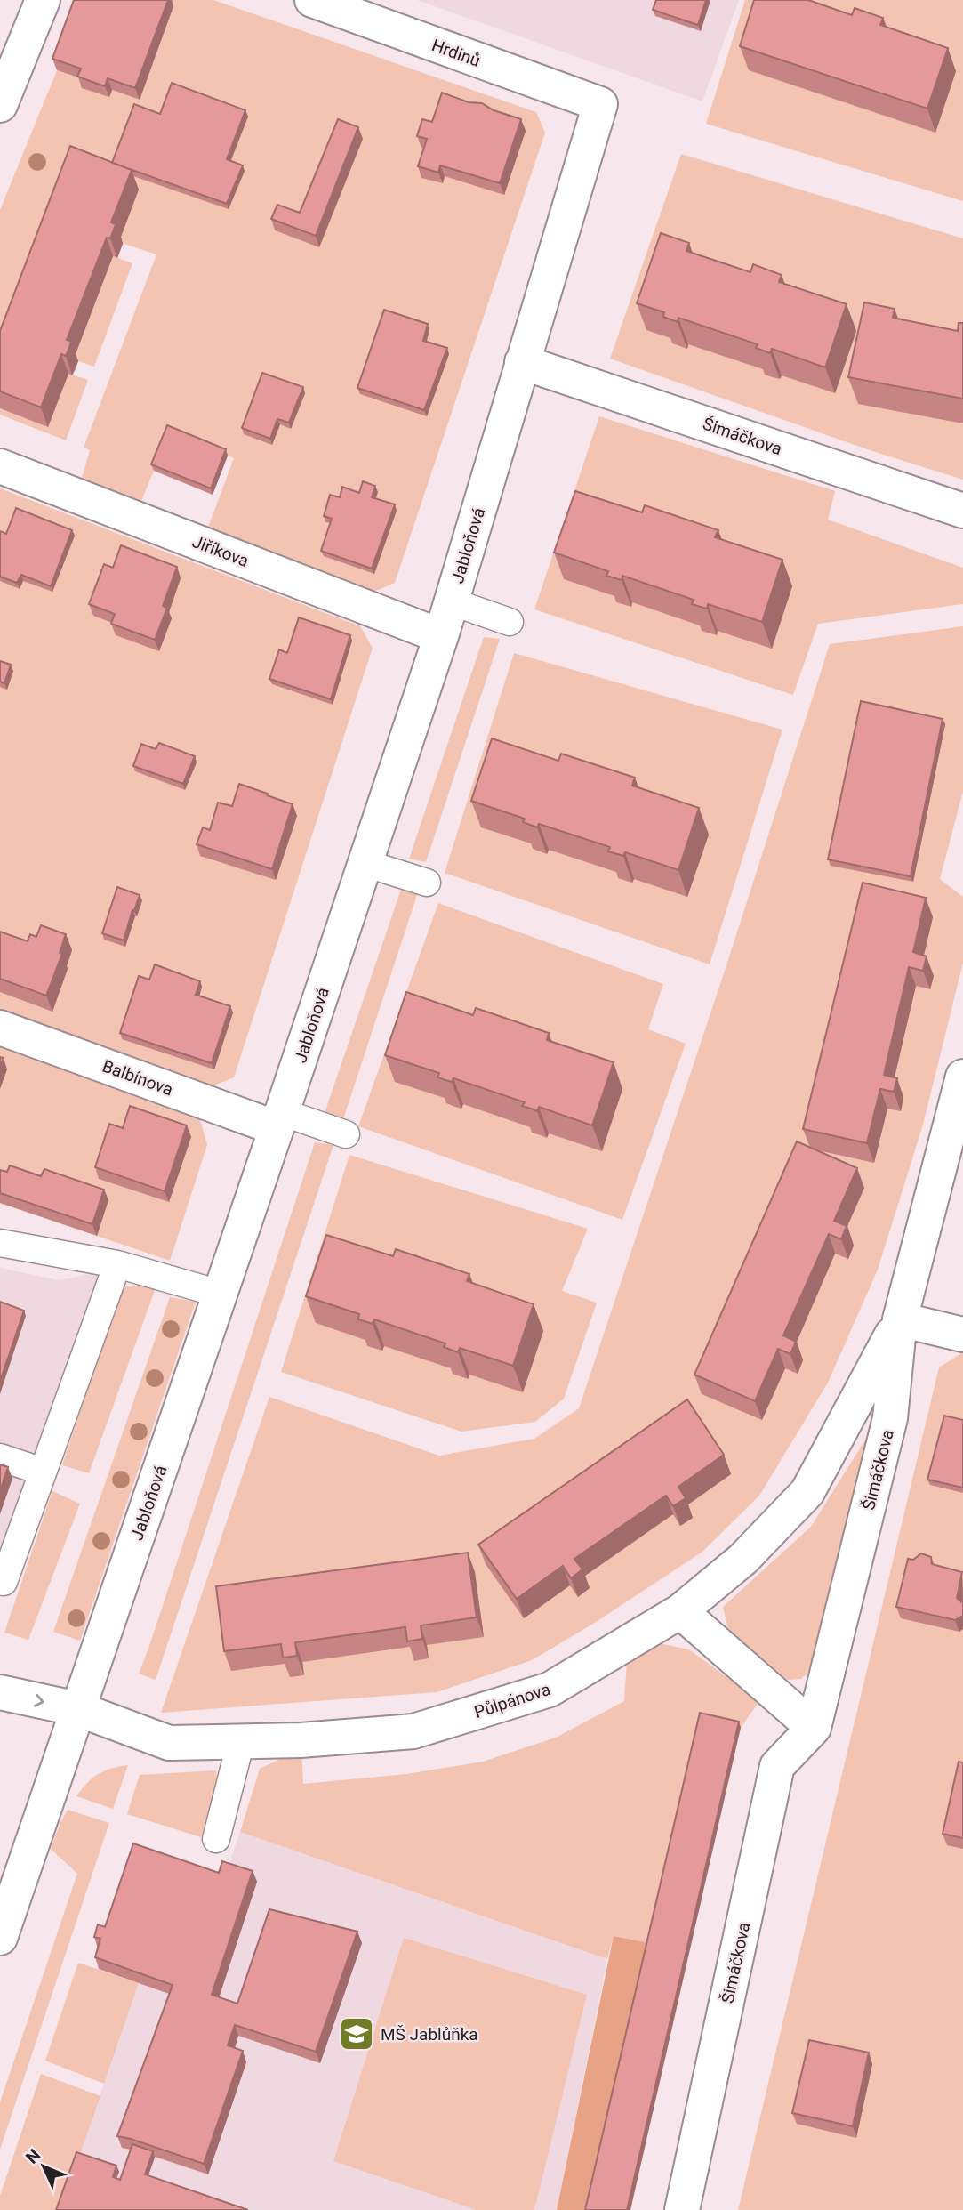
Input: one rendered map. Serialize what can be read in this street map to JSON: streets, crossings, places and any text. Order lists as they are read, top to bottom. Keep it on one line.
{"streets":{"street":["Hrdinů","Šimáčkova","Jabloňová","Jiříkova","Balbínova","Půlpánova"]},"crossings":[["Hrdinů","Jabloňová"],["Šimáčkova","Jabloňová"],["Šimáčkova","Půlpánova"],["Jabloňová","Jiříkova"],["Jabloňová","Balbínova"],["Jabloňová","Půlpánova"]],"places":{"school or university":["MŠ Jablůňka"]},"north":"top left"}
